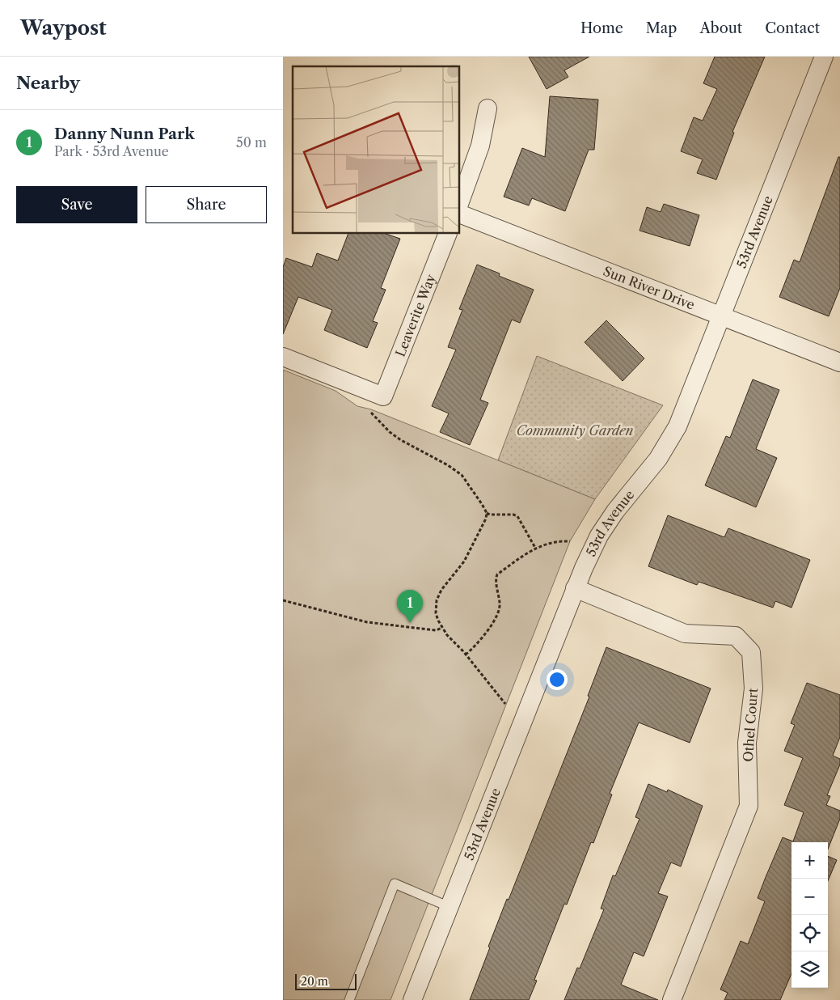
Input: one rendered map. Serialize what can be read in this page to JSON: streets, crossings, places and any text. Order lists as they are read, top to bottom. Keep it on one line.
{"streets":{"street":["53rd Avenue","Sun River Drive","Leaverite Way","Othel Court"]},"crossings":[["53rd Avenue","Sun River Drive"],["53rd Avenue","Othel Court"]],"parks":["Community Garden"],"scale_bar":"20 m","page":{"header":"Waypost","nav":["Home","Map","About","Contact"],"heading":"Nearby","list":[{"mark":"1","name":"Danny Nunn Park","note":"Park · 53rd Avenue","value":"50 m"}],"buttons":["Save","Share"],"pins":"1","map_buttons":["+","−"],"scale":"20 m"}}
